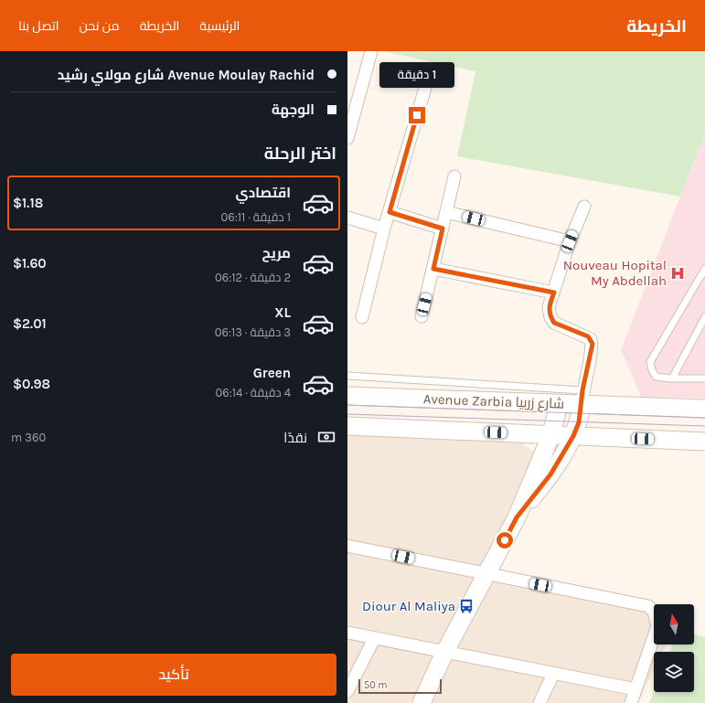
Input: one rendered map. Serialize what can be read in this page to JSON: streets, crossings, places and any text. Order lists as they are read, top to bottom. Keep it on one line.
{"streets":{"main road":["Avenue Zarbia شارع زربيا"]},"places":{"hospital":["Nouveau Hopital My Abdellah"],"bus stop":["Diour Al Maliya"]},"scale_bar":"50 m","north":"top","page":{"header":"الخريطة","nav":["الرئيسية","الخريطة","من نحن","اتصل بنا"],"banner":["Avenue Moulay Rachid شارع مولاي رشيد","الوجهة"],"bubble":"1 دقيقة","heading":"اختر الرحلة","list":[{"name":"اقتصادي","note":"1 دقيقة · 06:11","value":"$1.18"},{"name":"مريح","note":"2 دقيقة · 06:12","value":"$1.60"},{"name":"XL","note":"3 دقيقة · 06:13","value":"$2.01"},{"name":"Green","note":"4 دقيقة · 06:14","value":"$0.98"}],"pay":["نقدًا","360 m"],"buttons":"تأكيد","scale":"50 m"}}
